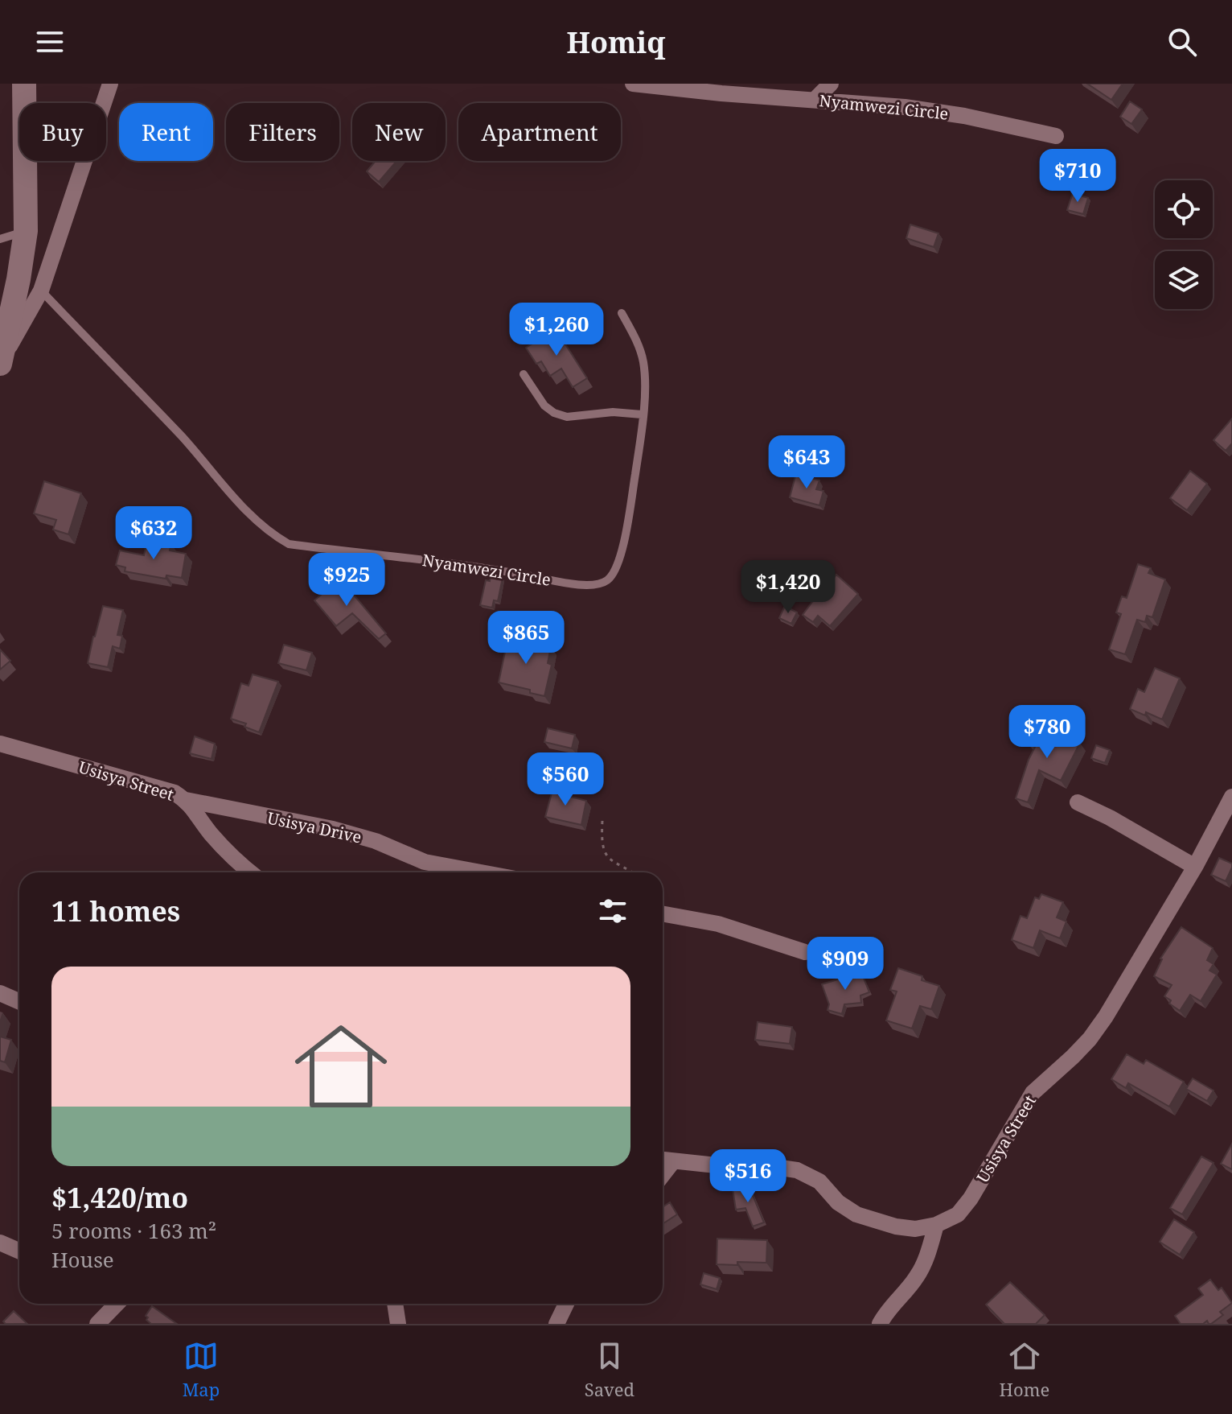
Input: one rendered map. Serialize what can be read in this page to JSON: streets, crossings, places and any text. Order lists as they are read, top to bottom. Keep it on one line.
{"streets":{"street":["Nyamwezi Circle","Usisya Street","Usisya Drive"]},"crossings":[["Usisya Street","Usisya Drive"]],"page":{"header":"Homiq","chip":["Buy","Rent","Filters","New","Apartment"],"price":["$710","$1,260","$643","$632","$925","$1,420","$865","$780","$560","$909","$516"],"heading":"11 homes","list":[{"name":"$1,420/mo","note":"5 rooms · 163 m² · House"}],"tabs":["Map","Saved","Home"]}}
